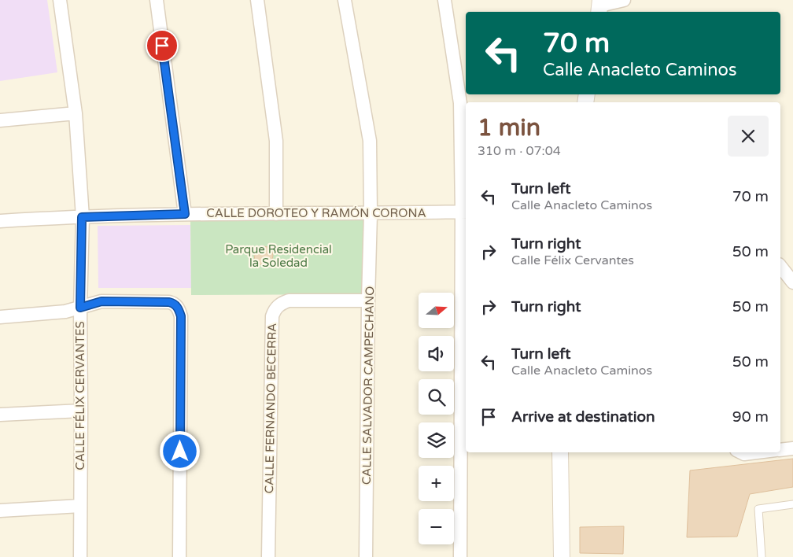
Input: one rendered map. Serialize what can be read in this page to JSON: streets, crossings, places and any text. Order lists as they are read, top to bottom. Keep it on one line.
{"streets":{"street":["CALLE DOROTEO Y RAMÓN CORONA","CALLE SALVADOR CAMPECHANO","CALLE FÉLIX CERVANTES","CALLE FERNANDO BECERRA"]},"crossings":[["CALLE DOROTEO Y RAMÓN CORONA","CALLE SALVADOR CAMPECHANO"],["CALLE DOROTEO Y RAMÓN CORONA","CALLE FÉLIX CERVANTES"],["CALLE SALVADOR CAMPECHANO","CALLE FERNANDO BECERRA"]],"parks":["Parque Residencial la Soledad"],"north":"right","page":{"turn":["70 m","Calle Anacleto Caminos"],"heading":["1 min","310 m · 07:04"],"list":[{"name":"Turn left","note":"Calle Anacleto Caminos","value":"70 m"},{"name":"Turn right","note":"Calle Félix Cervantes","value":"50 m"},{"name":"Turn right","value":"50 m"},{"name":"Turn left","note":"Calle Anacleto Caminos","value":"50 m"},{"name":"Arrive at destination","value":"90 m"}],"map_buttons":["+","−"]}}
